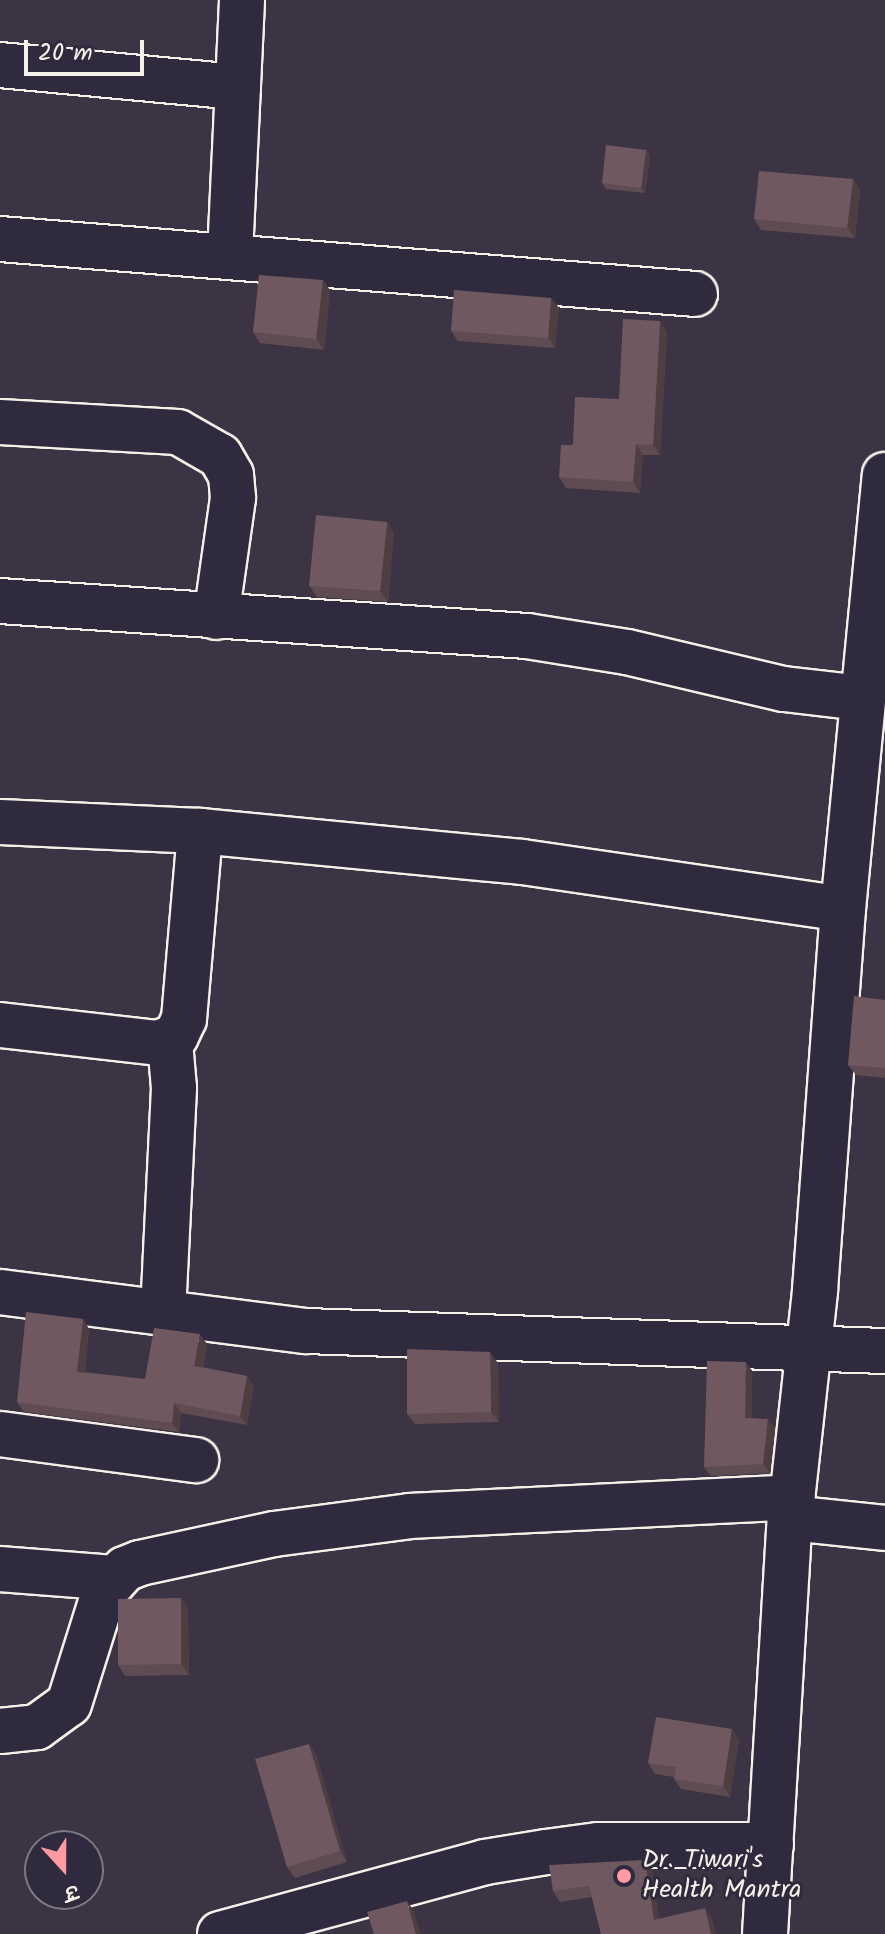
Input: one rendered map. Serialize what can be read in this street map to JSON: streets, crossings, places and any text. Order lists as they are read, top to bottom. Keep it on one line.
{"places":["Dr. Tiwari's Health Mantra"],"scale_bar":"20 m","north":"bottom"}
